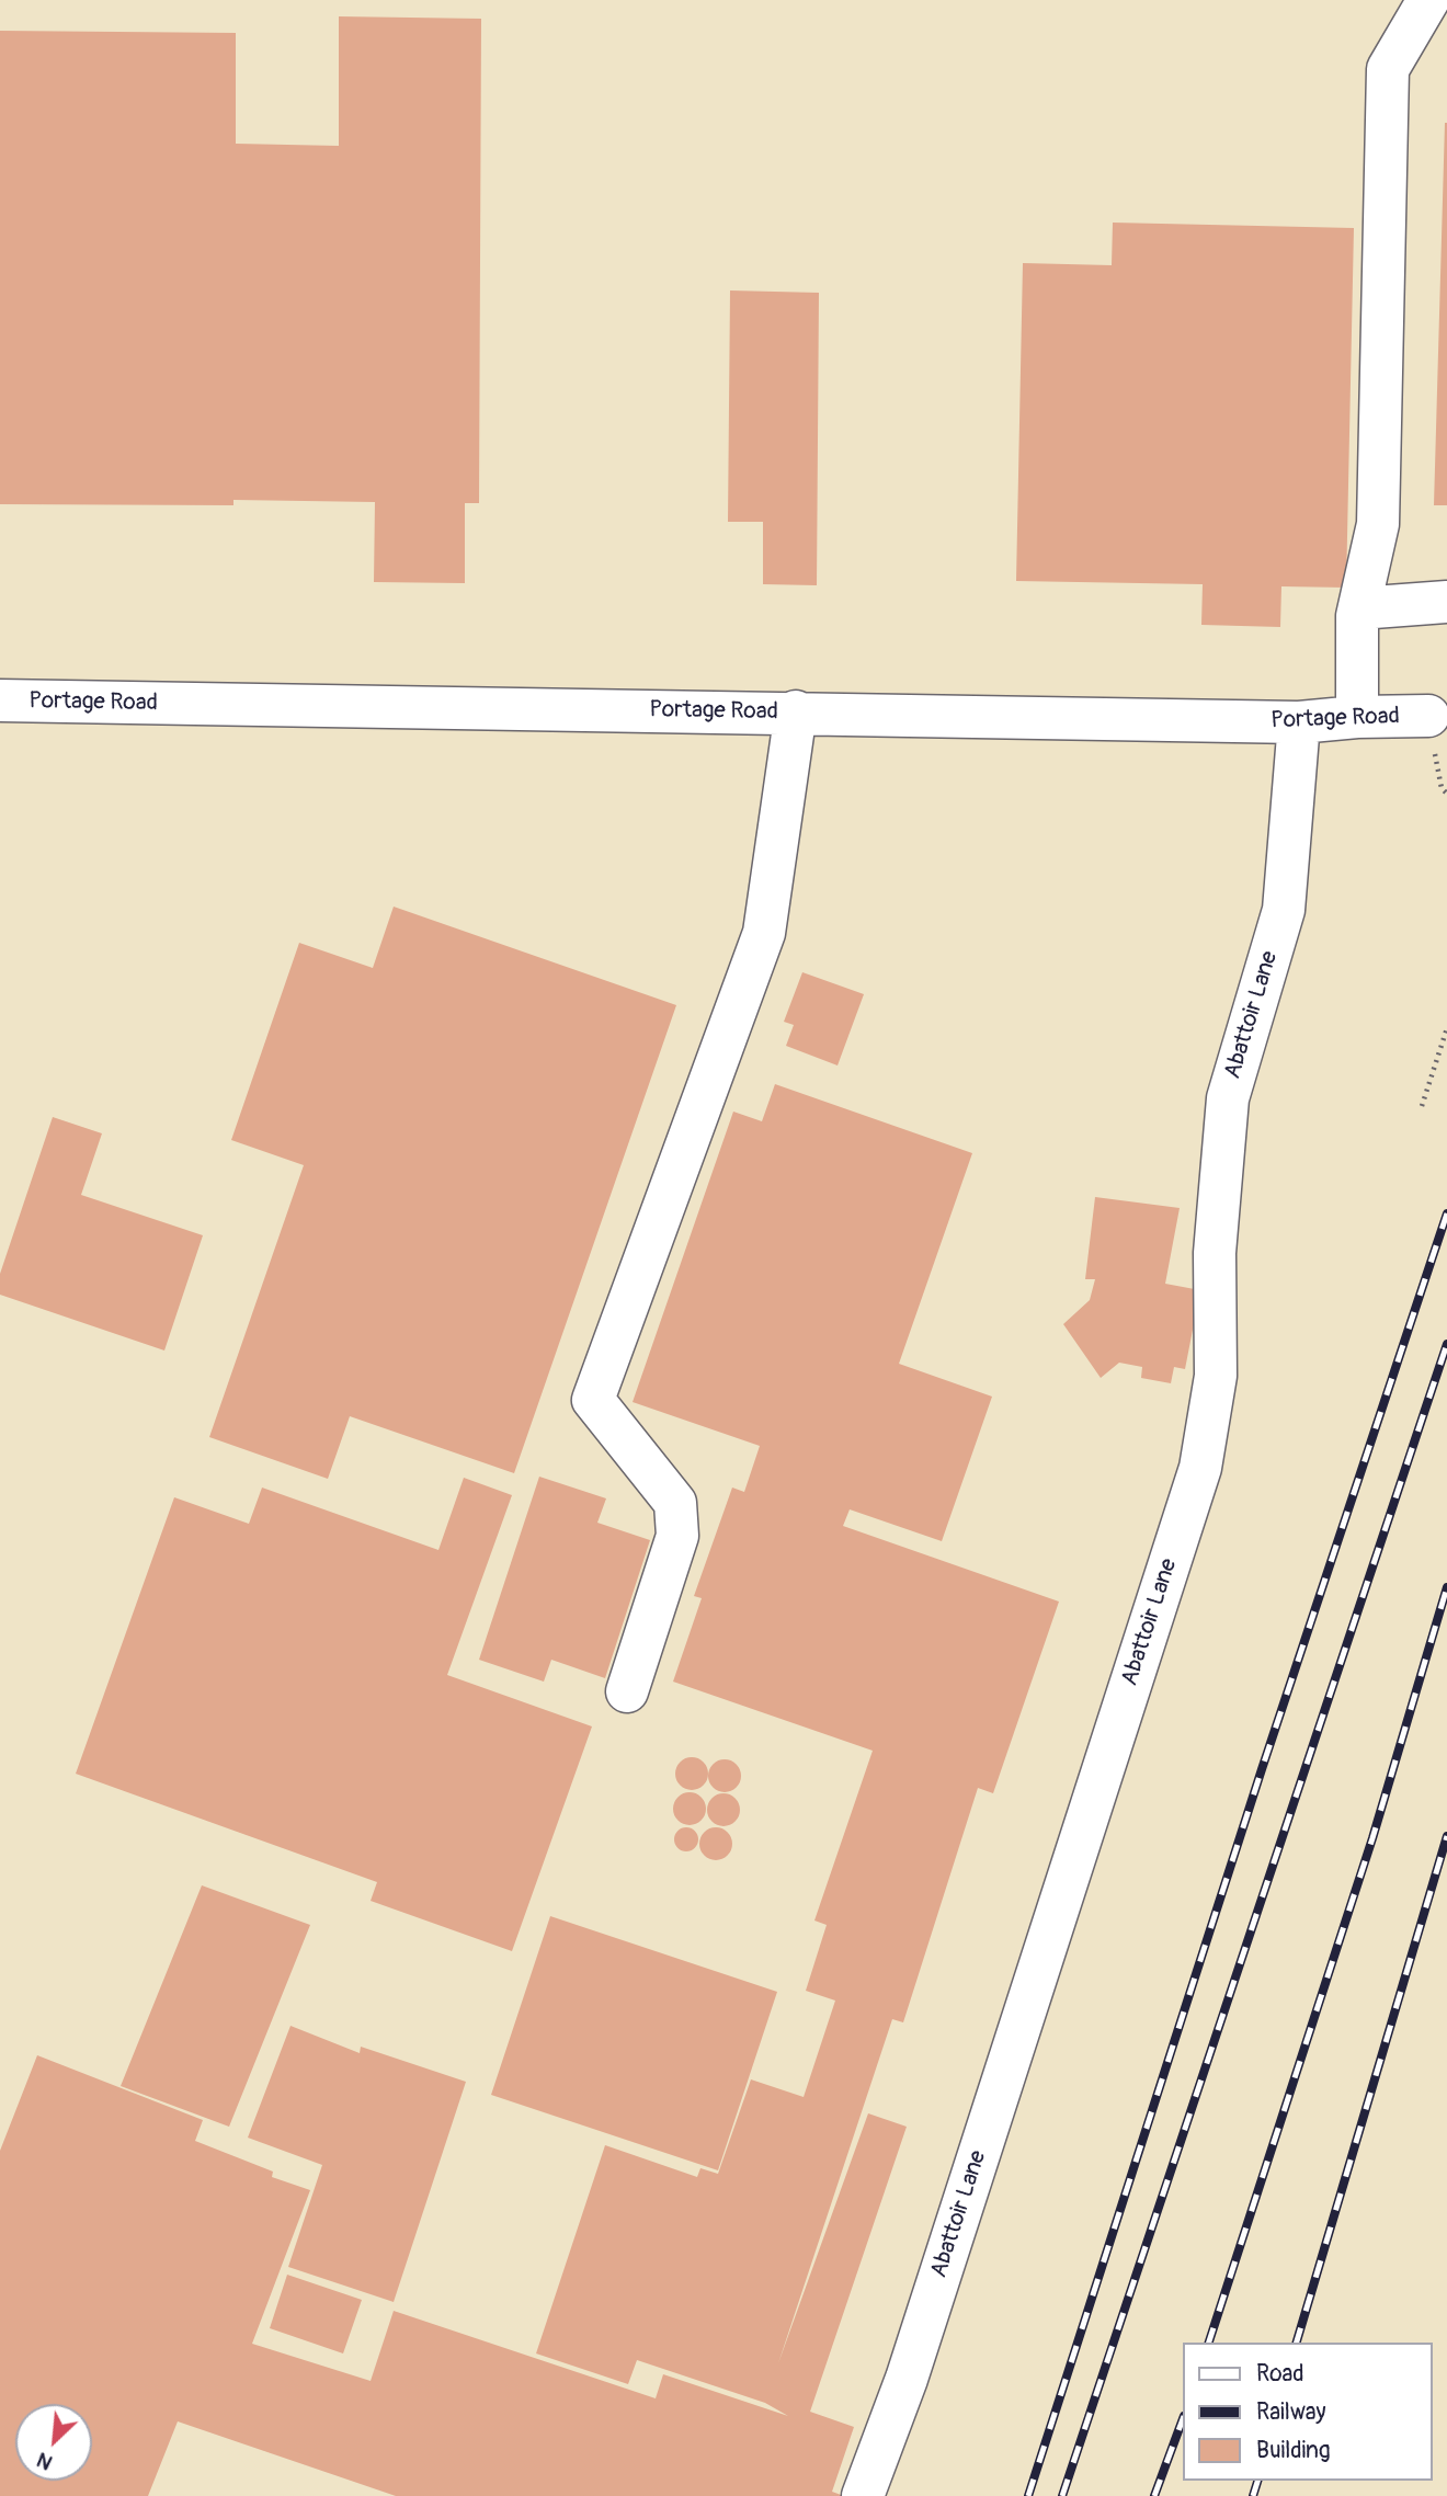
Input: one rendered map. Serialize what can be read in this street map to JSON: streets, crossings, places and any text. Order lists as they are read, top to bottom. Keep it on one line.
{"streets":{"street":["Portage Road","Abattoir Lane"]},"crossings":[["Portage Road","Abattoir Lane"]],"legend":["Road","Railway","Building"],"north":"bottom left"}
